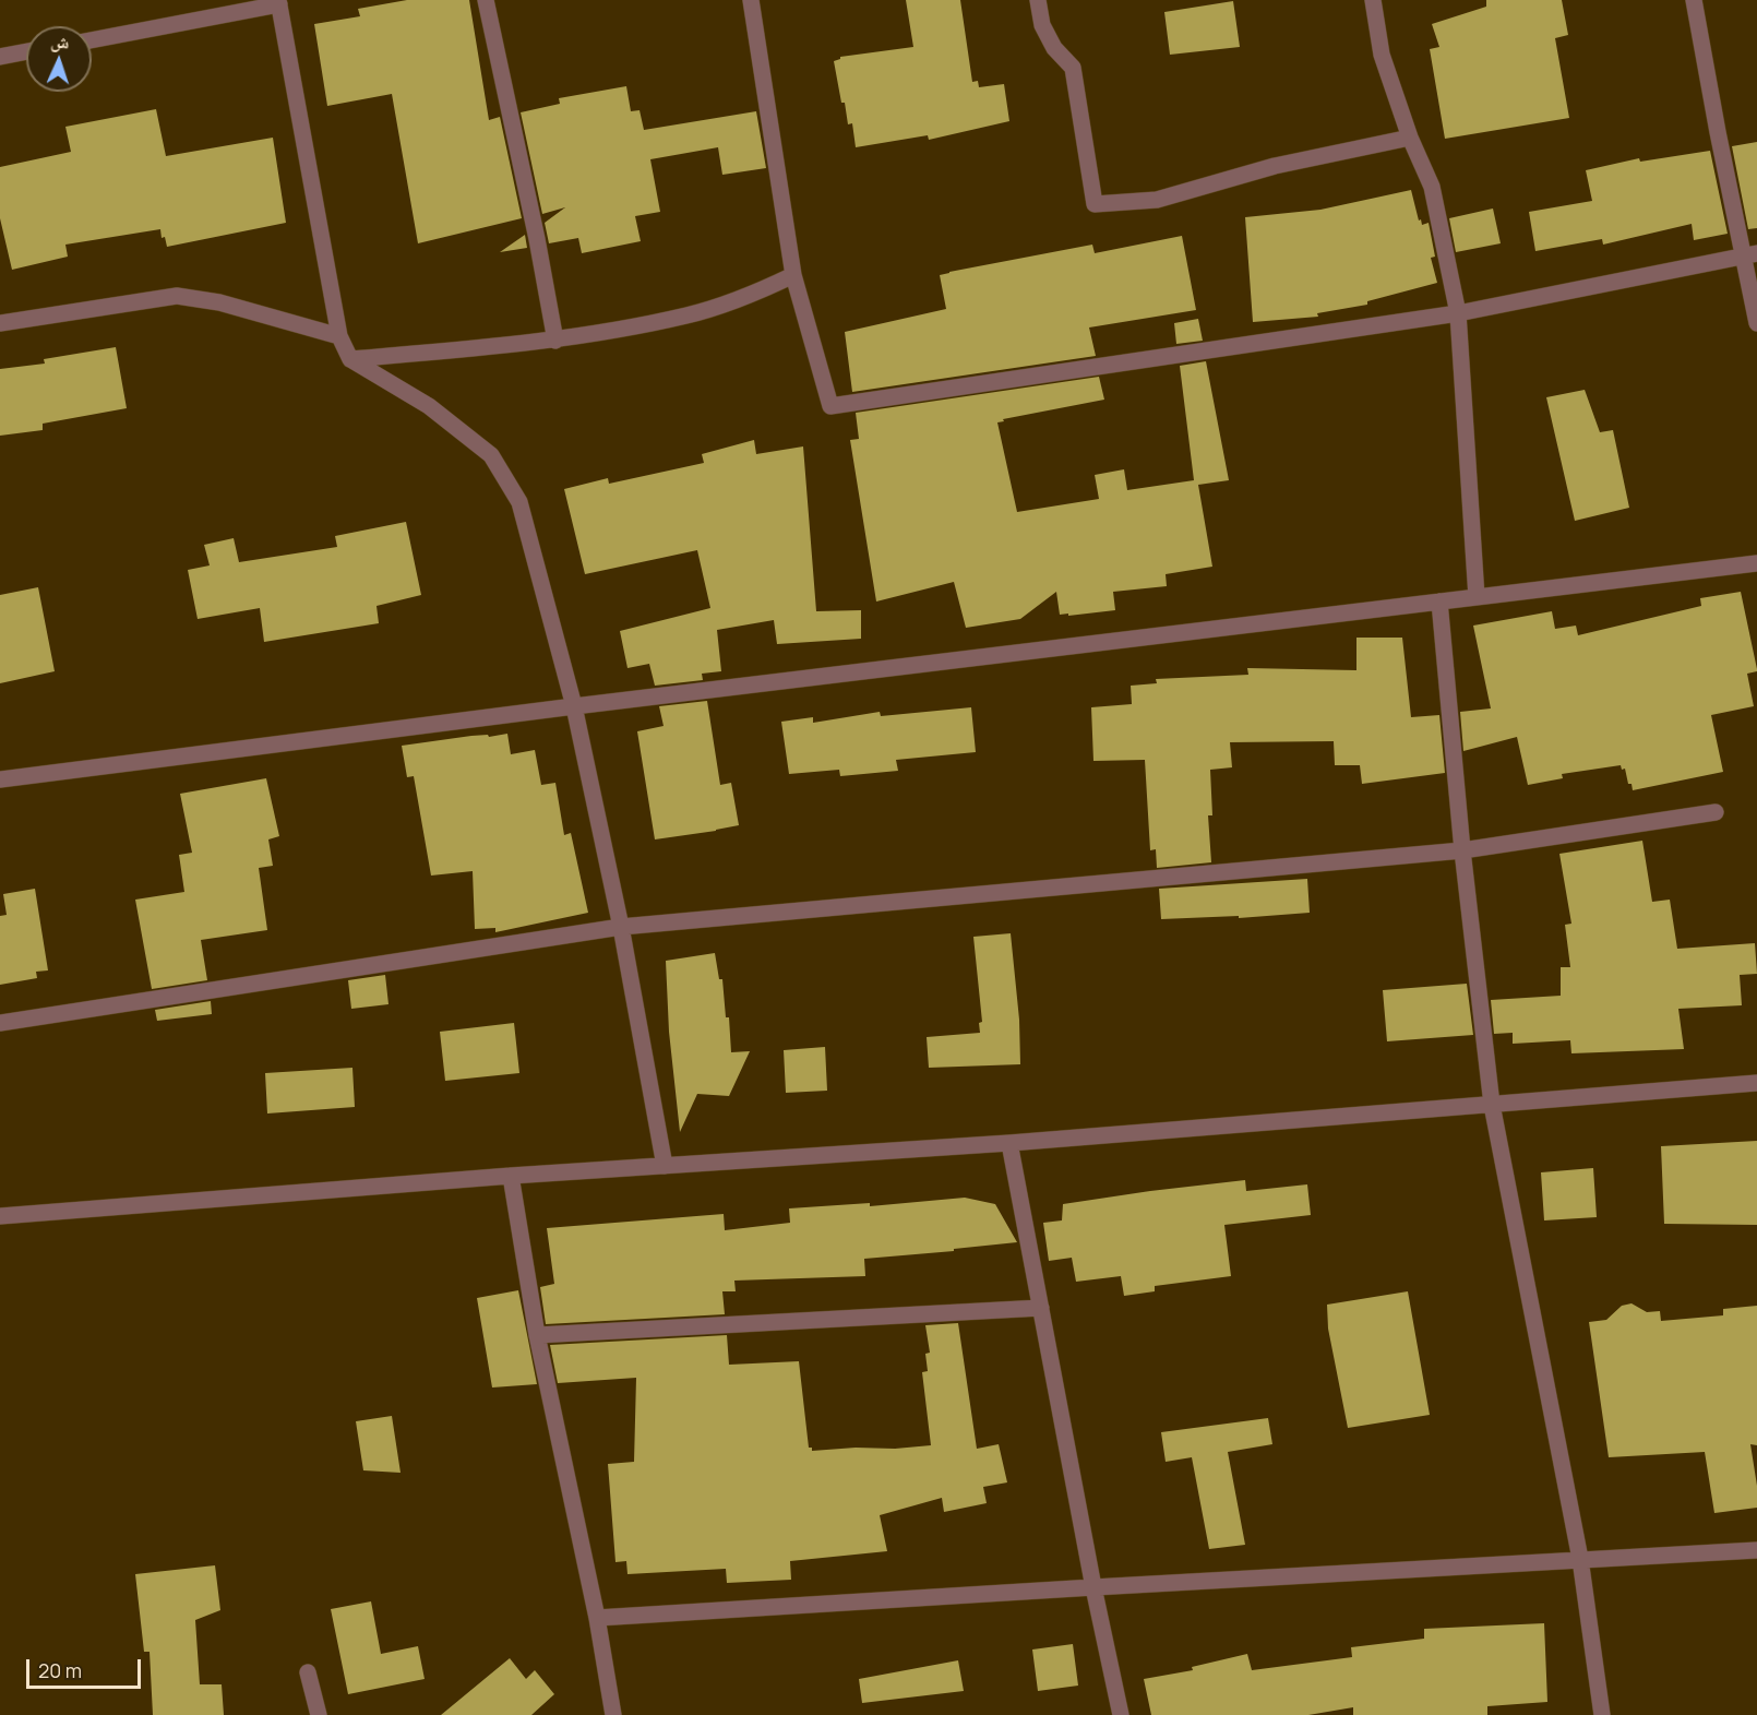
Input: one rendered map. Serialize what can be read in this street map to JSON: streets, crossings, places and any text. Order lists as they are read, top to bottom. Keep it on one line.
{"scale_bar":"20 m","north":"top"}
